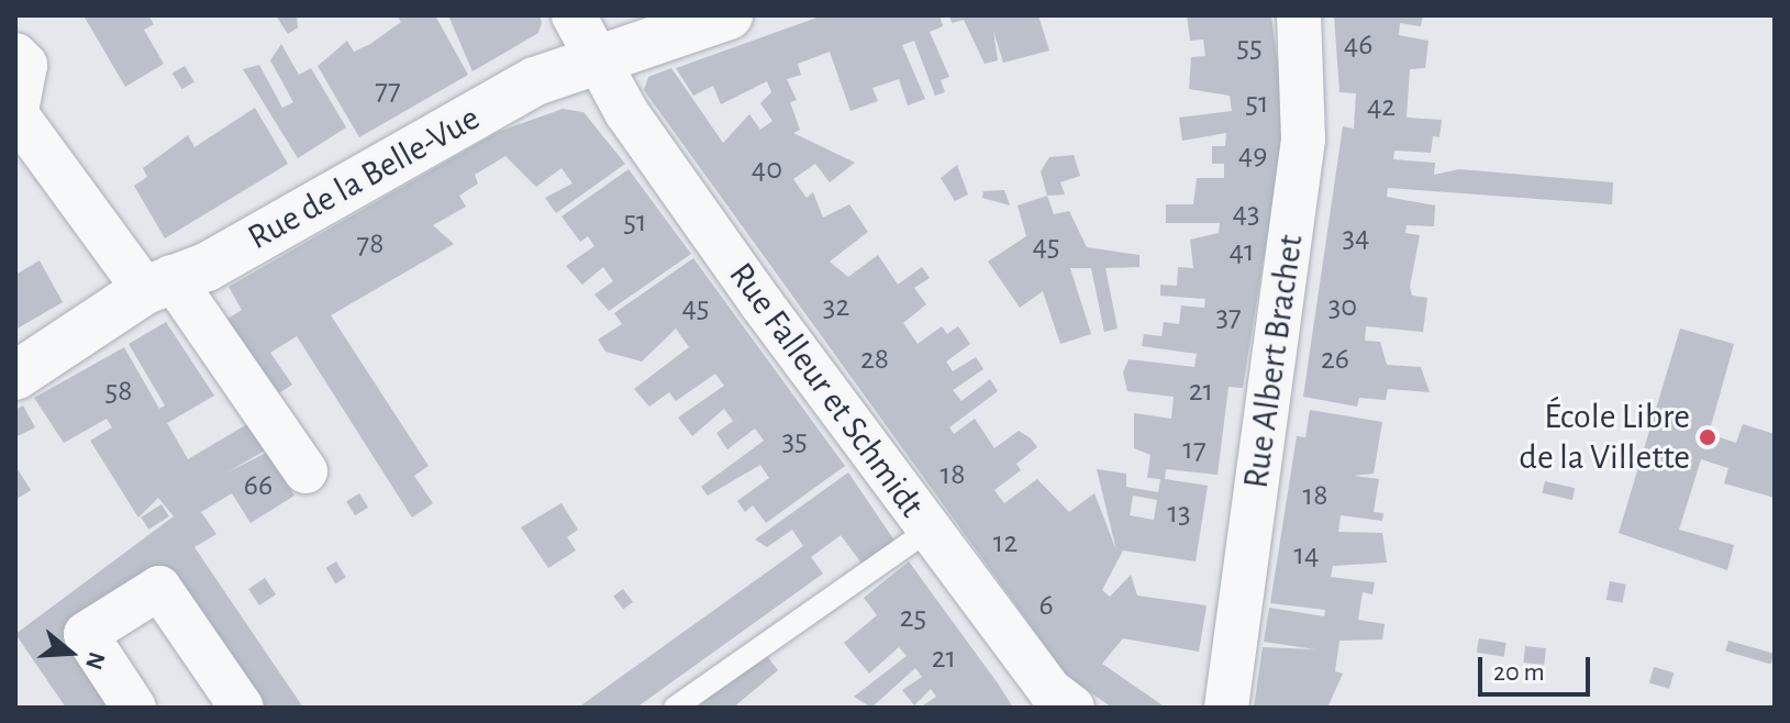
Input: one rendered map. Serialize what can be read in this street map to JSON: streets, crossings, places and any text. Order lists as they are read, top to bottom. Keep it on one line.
{"streets":{"street":["Rue de la Belle-Vue","Rue Albert Brachet","Rue Falleur et Schmidt"]},"crossings":[["Rue de la Belle-Vue","Rue Falleur et Schmidt"]],"places":["École Libre de la Villette"],"house_numbers":["46","55","77","51","42","49","40","43","51","34","78","45","41","32","30","45","37","28","26","58","21","35","17","18","66","18","13","12","14","6","25","21"],"scale_bar":"20 m","north":"right"}
